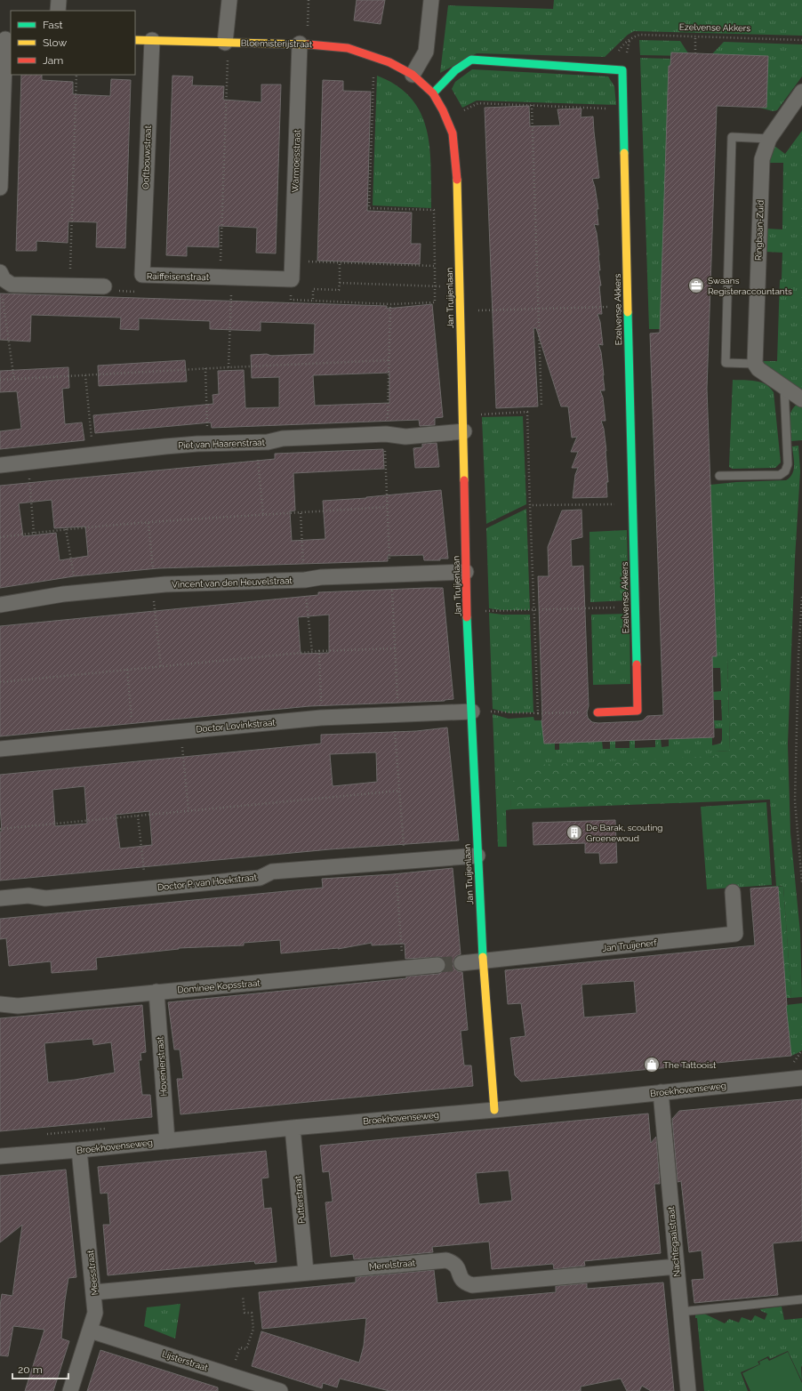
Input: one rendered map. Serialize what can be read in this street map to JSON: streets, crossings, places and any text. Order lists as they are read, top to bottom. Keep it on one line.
{"streets":{"street":["Ezelvense Akkers","Bloemisterijstraat","Ooftbouwstraat","Warmoesstraat","Ringbaan-Zuid","Raiffeisenstraat","Jan Truijenlaan","Piet van Haarenstraat","Vincent van den Heuvelstraat","Doctor Lovinkstraat","Doctor P. van Hoekstraat","Jan Truijenerf","Dominee Kopsstraat","Hovenierstraat","Broekhovenseweg","Putterstraat","Nachtegaalstraat","Merelstraat","Meesstraat","Lijsterstraat"]},"crossings":[["Ezelvense Akkers","Jan Truijenlaan"],["Bloemisterijstraat","Ooftbouwstraat"],["Bloemisterijstraat","Warmoesstraat"],["Bloemisterijstraat","Jan Truijenlaan"],["Ooftbouwstraat","Raiffeisenstraat"],["Warmoesstraat","Raiffeisenstraat"],["Jan Truijenlaan","Piet van Haarenstraat"],["Jan Truijenlaan","Vincent van den Heuvelstraat"],["Jan Truijenlaan","Doctor Lovinkstraat"],["Jan Truijenlaan","Doctor P. van Hoekstraat"],["Jan Truijenlaan","Jan Truijenerf"],["Jan Truijenlaan","Broekhovenseweg"],["Dominee Kopsstraat","Hovenierstraat"],["Hovenierstraat","Broekhovenseweg"],["Broekhovenseweg","Putterstraat"],["Broekhovenseweg","Nachtegaalstraat"],["Broekhovenseweg","Meesstraat"],["Putterstraat","Merelstraat"],["Nachtegaalstraat","Merelstraat"],["Merelstraat","Meesstraat"],["Meesstraat","Lijsterstraat"]],"places":{"office":["Swaans Registeraccountants"],"building":["De Barak, scouting Groenewoud"],"shop":["The Tattooist"]},"legend":["Fast","Slow","Jam"],"scale_bar":"20 m"}
